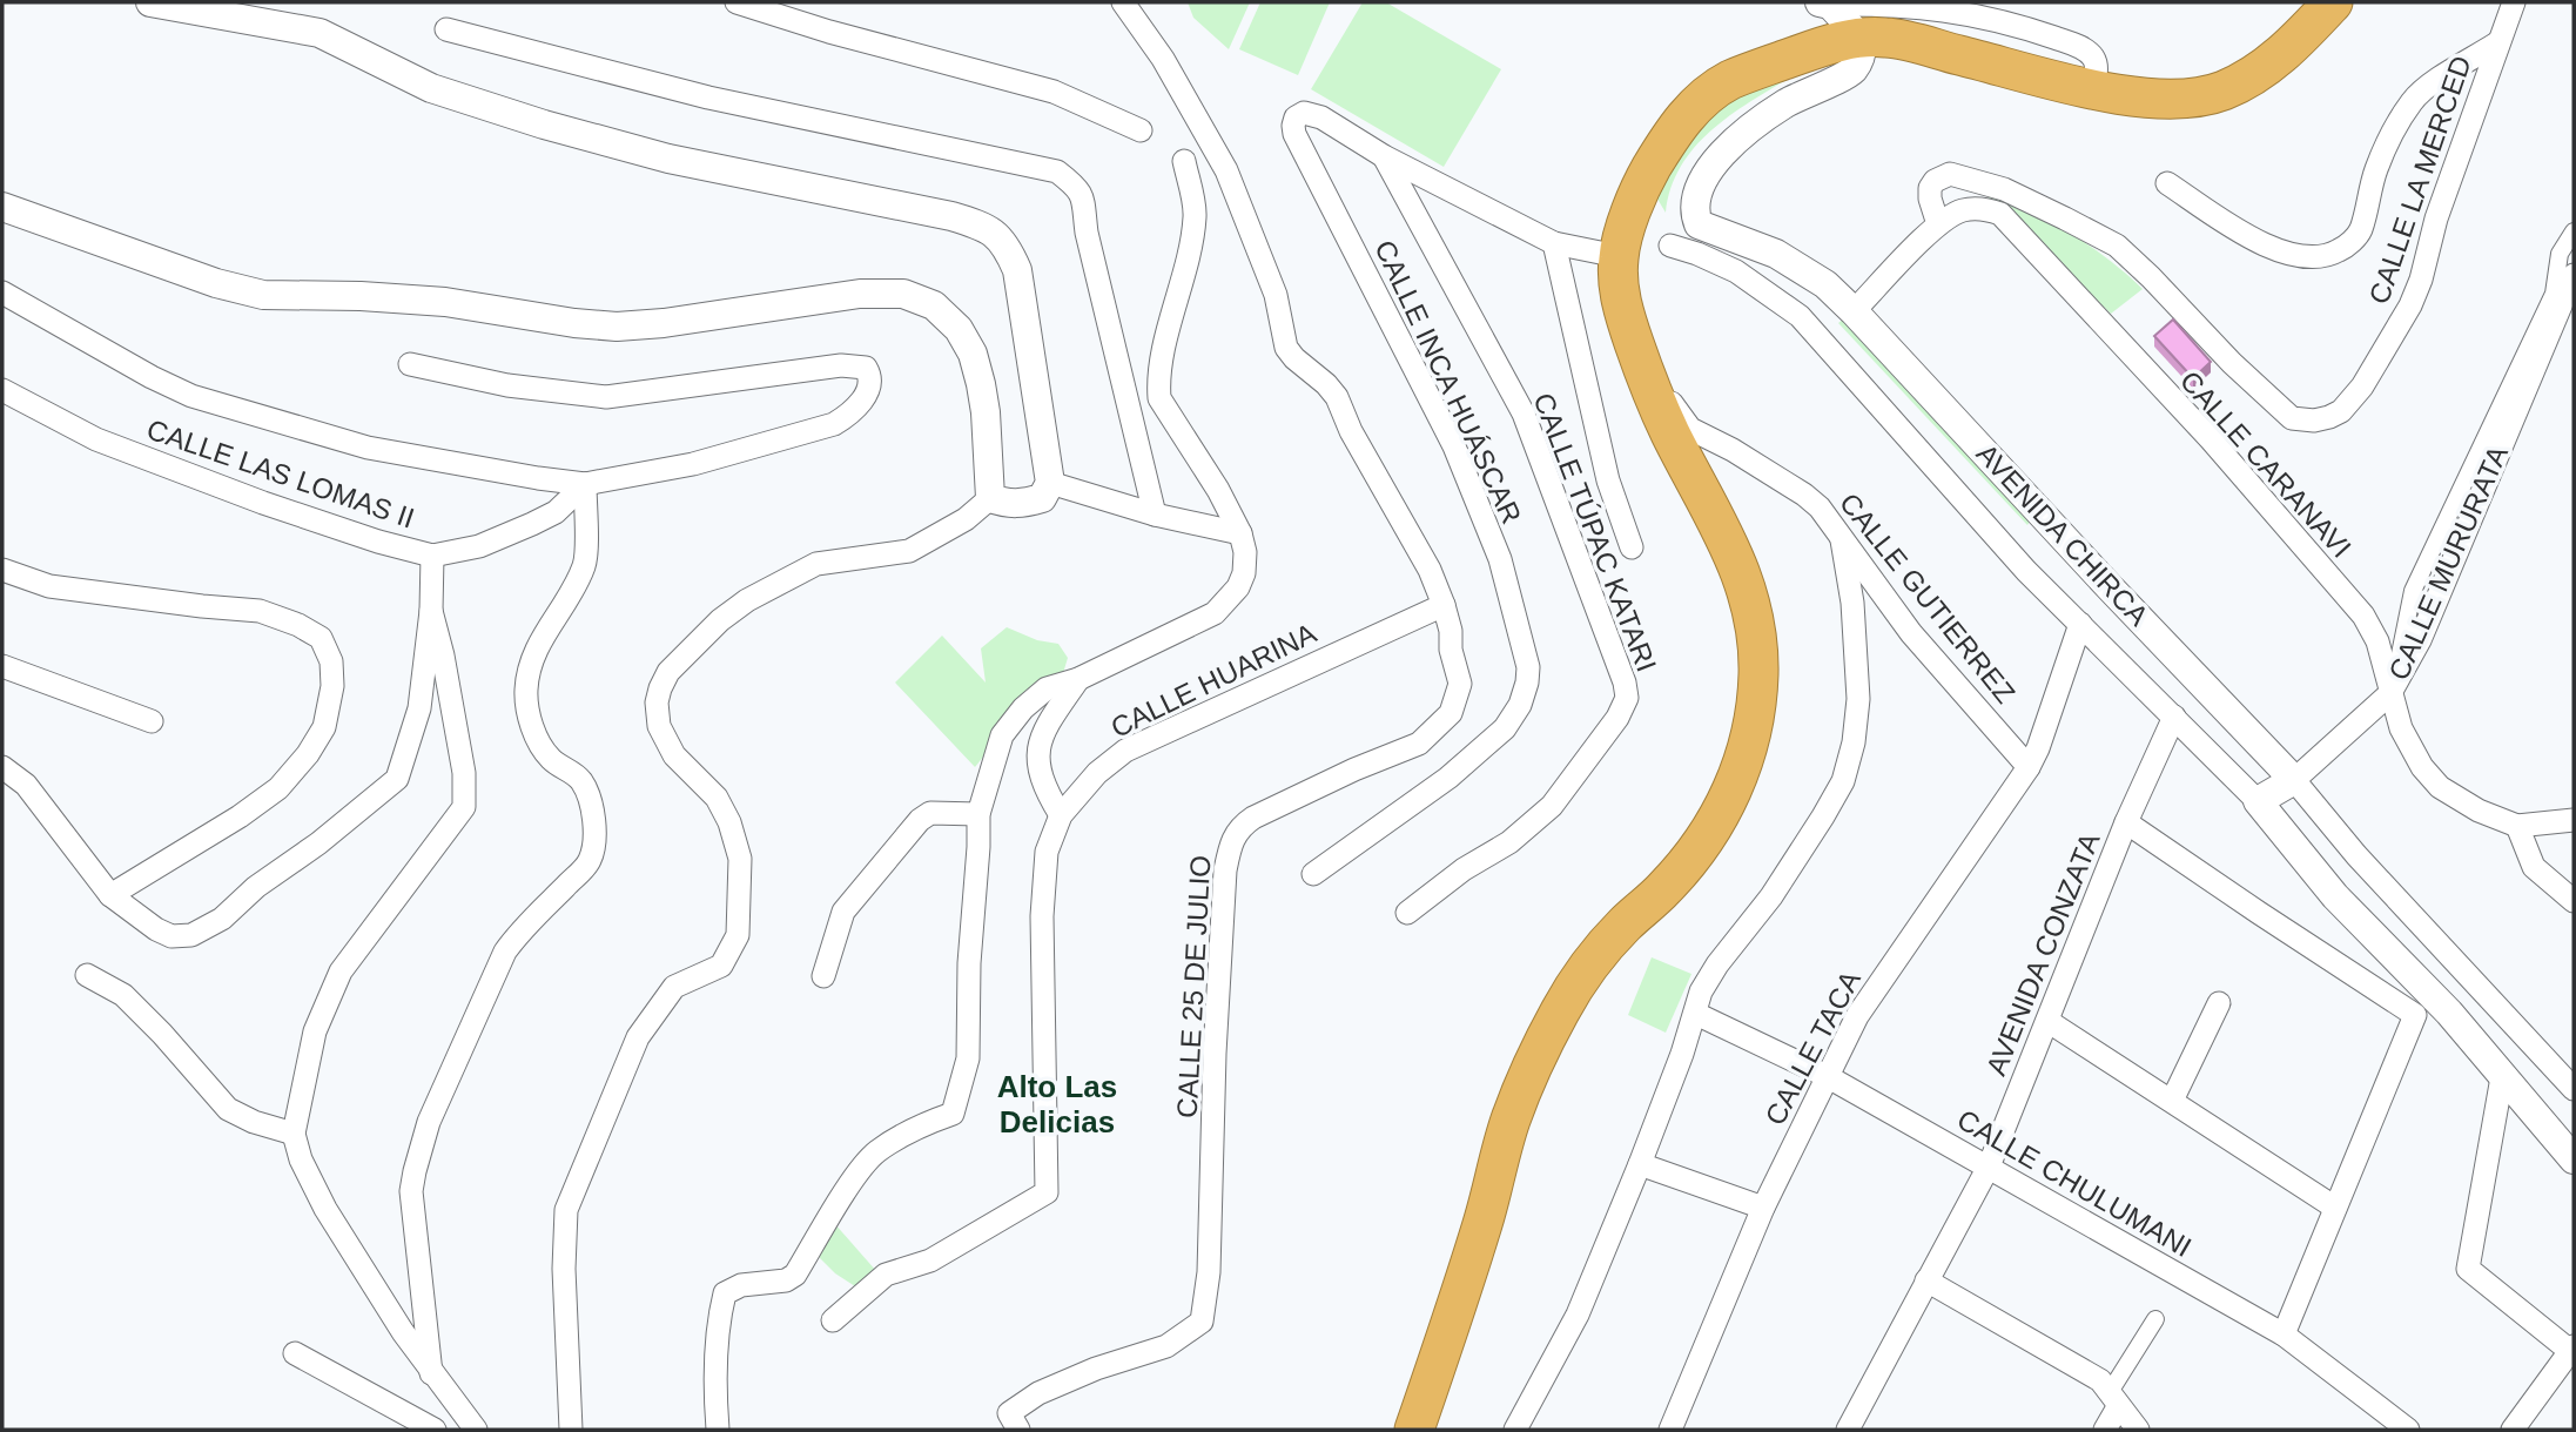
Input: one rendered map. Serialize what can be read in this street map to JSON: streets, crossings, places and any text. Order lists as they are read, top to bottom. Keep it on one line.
{"streets":{"street":["CALLE LA MERCED","CALLE INCA HUÁSCAR","CALLE CARANAVI","CALLE LAS LOMAS II","CALLE TÚPAC KATARI","AVENIDA CHIRCA","CALLE MURURATA","CALLE GUTIERREZ","CALLE HUARINA","AVENIDA CONZATA","CALLE 25 DE JULIO","CALLE TACA","CALLE CHULUMANI"]},"crossings":[["CALLE LA MERCED","CALLE CARANAVI"],["CALLE INCA HUÁSCAR","CALLE TÚPAC KATARI"],["CALLE CARANAVI","AVENIDA CHIRCA"],["CALLE CARANAVI","CALLE MURURATA"],["AVENIDA CHIRCA","CALLE MURURATA"],["AVENIDA CHIRCA","AVENIDA CONZATA"],["AVENIDA CHIRCA","CALLE TACA"],["CALLE GUTIERREZ","CALLE TACA"],["CALLE HUARINA","CALLE 25 DE JULIO"],["AVENIDA CONZATA","CALLE CHULUMANI"],["CALLE TACA","CALLE CHULUMANI"]],"districts":["Alto Las Delicias"]}
